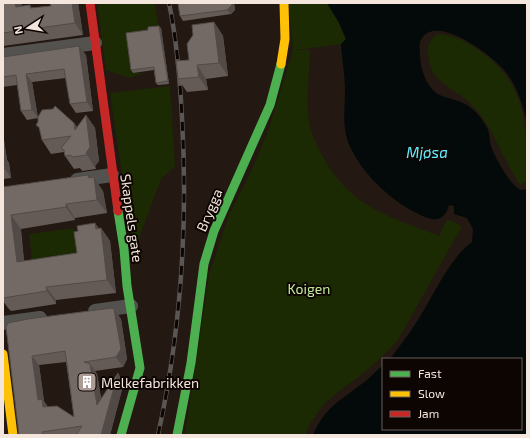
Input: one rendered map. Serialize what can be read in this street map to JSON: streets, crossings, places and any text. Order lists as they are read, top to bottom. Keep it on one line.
{"streets":{"street":["Brygga","Skappels gate"]},"water":["Mjøsa"],"parks":["Koigen"],"places":{"building":["Melkefabrikken"]},"legend":["Fast","Slow","Jam"],"north":"left"}
